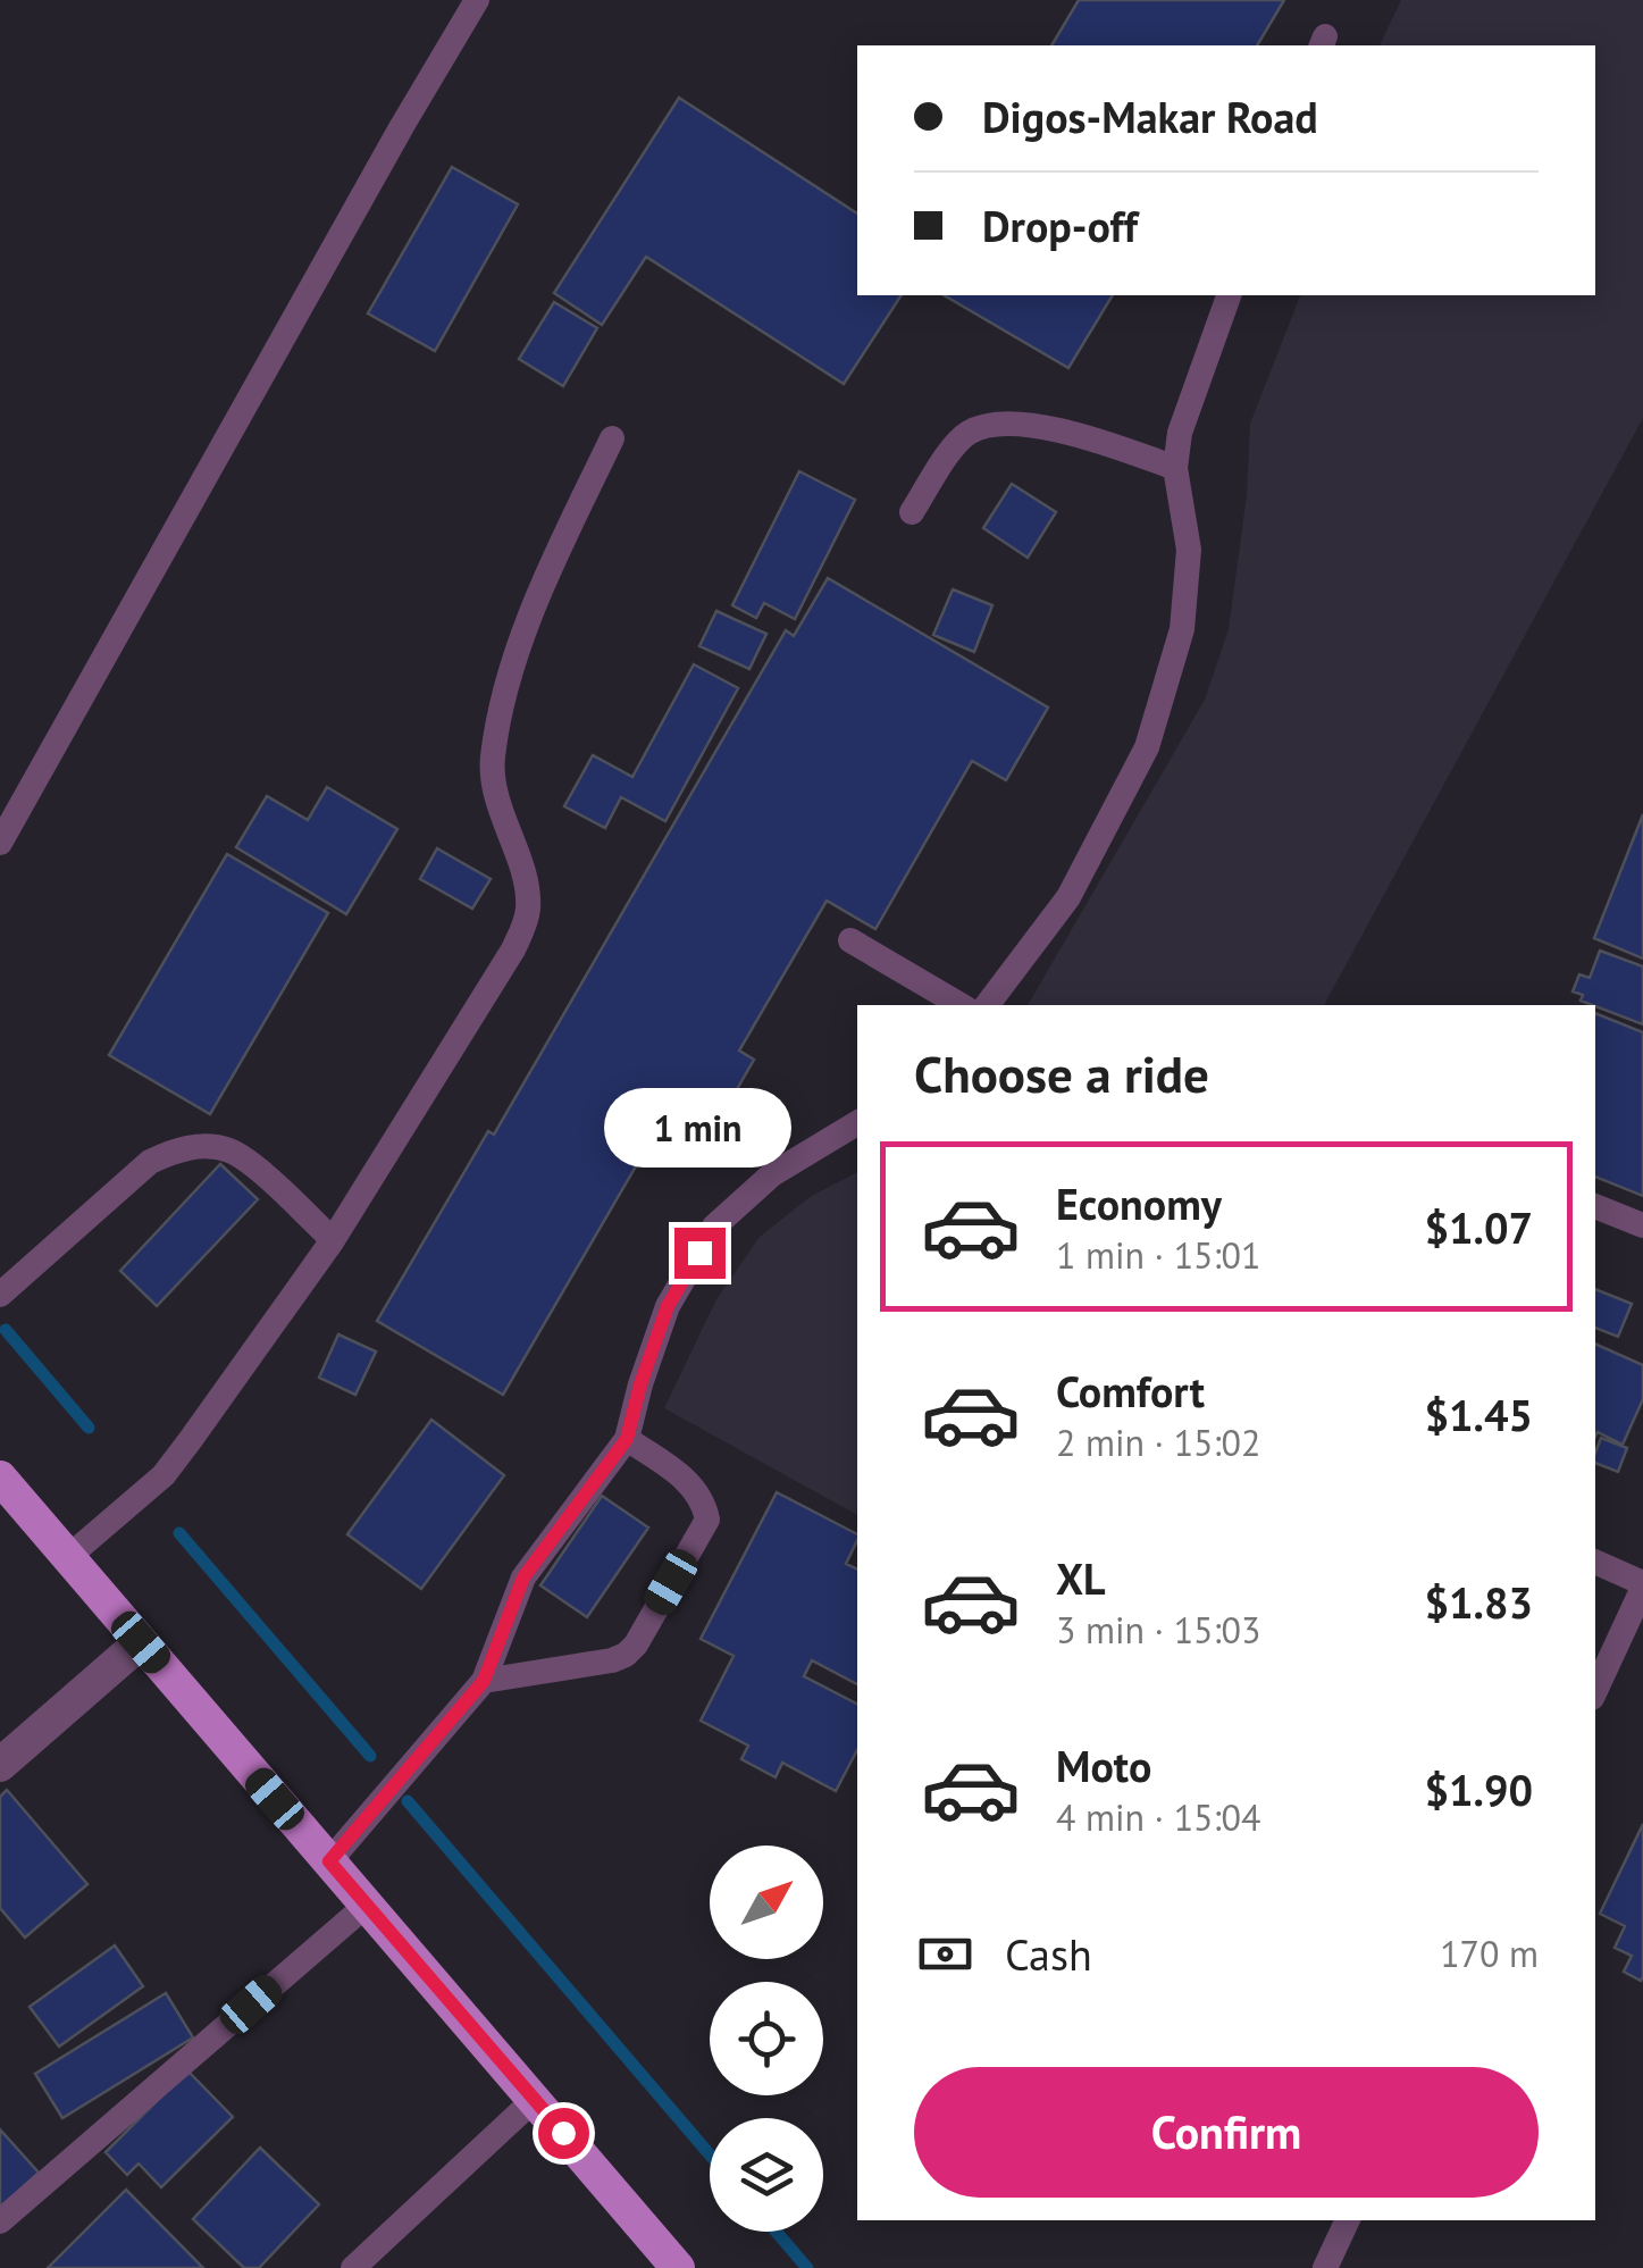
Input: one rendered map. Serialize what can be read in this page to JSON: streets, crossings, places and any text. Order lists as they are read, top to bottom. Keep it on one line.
{"north":"top right","page":{"banner":["Digos-Makar Road","Drop-off"],"heading":"Choose a ride","bubble":"1 min","list":[{"name":"Economy","note":"1 min · 15:01","value":"$1.07"},{"name":"Comfort","note":"2 min · 15:02","value":"$1.45"},{"name":"XL","note":"3 min · 15:03","value":"$1.83"},{"name":"Moto","note":"4 min · 15:04","value":"$1.90"}],"pay":["Cash","170 m"],"buttons":"Confirm"}}
